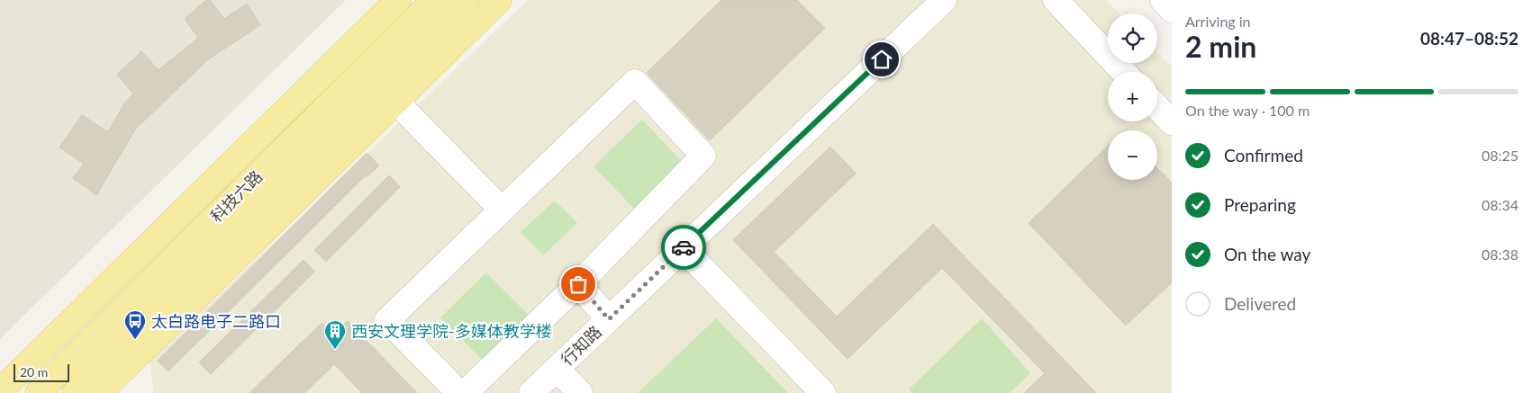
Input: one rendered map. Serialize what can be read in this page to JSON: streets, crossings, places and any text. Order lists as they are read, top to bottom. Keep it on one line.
{"streets":{"main road":["科技六路"],"street":["行知路"]},"places":{"bus stop":["太白路电子二路口"],"building":["西安文理学院-多媒体教学楼"]},"scale_bar":"20 m","page":{"heading":["2 min","Arriving in","08:47–08:52"],"map_buttons":["+","−"],"bar":"On the way · 100 m","list":[["Confirmed","08:25"],["Preparing","08:34"],["On the way","08:38"],"Delivered"],"scale":"20 m"}}
